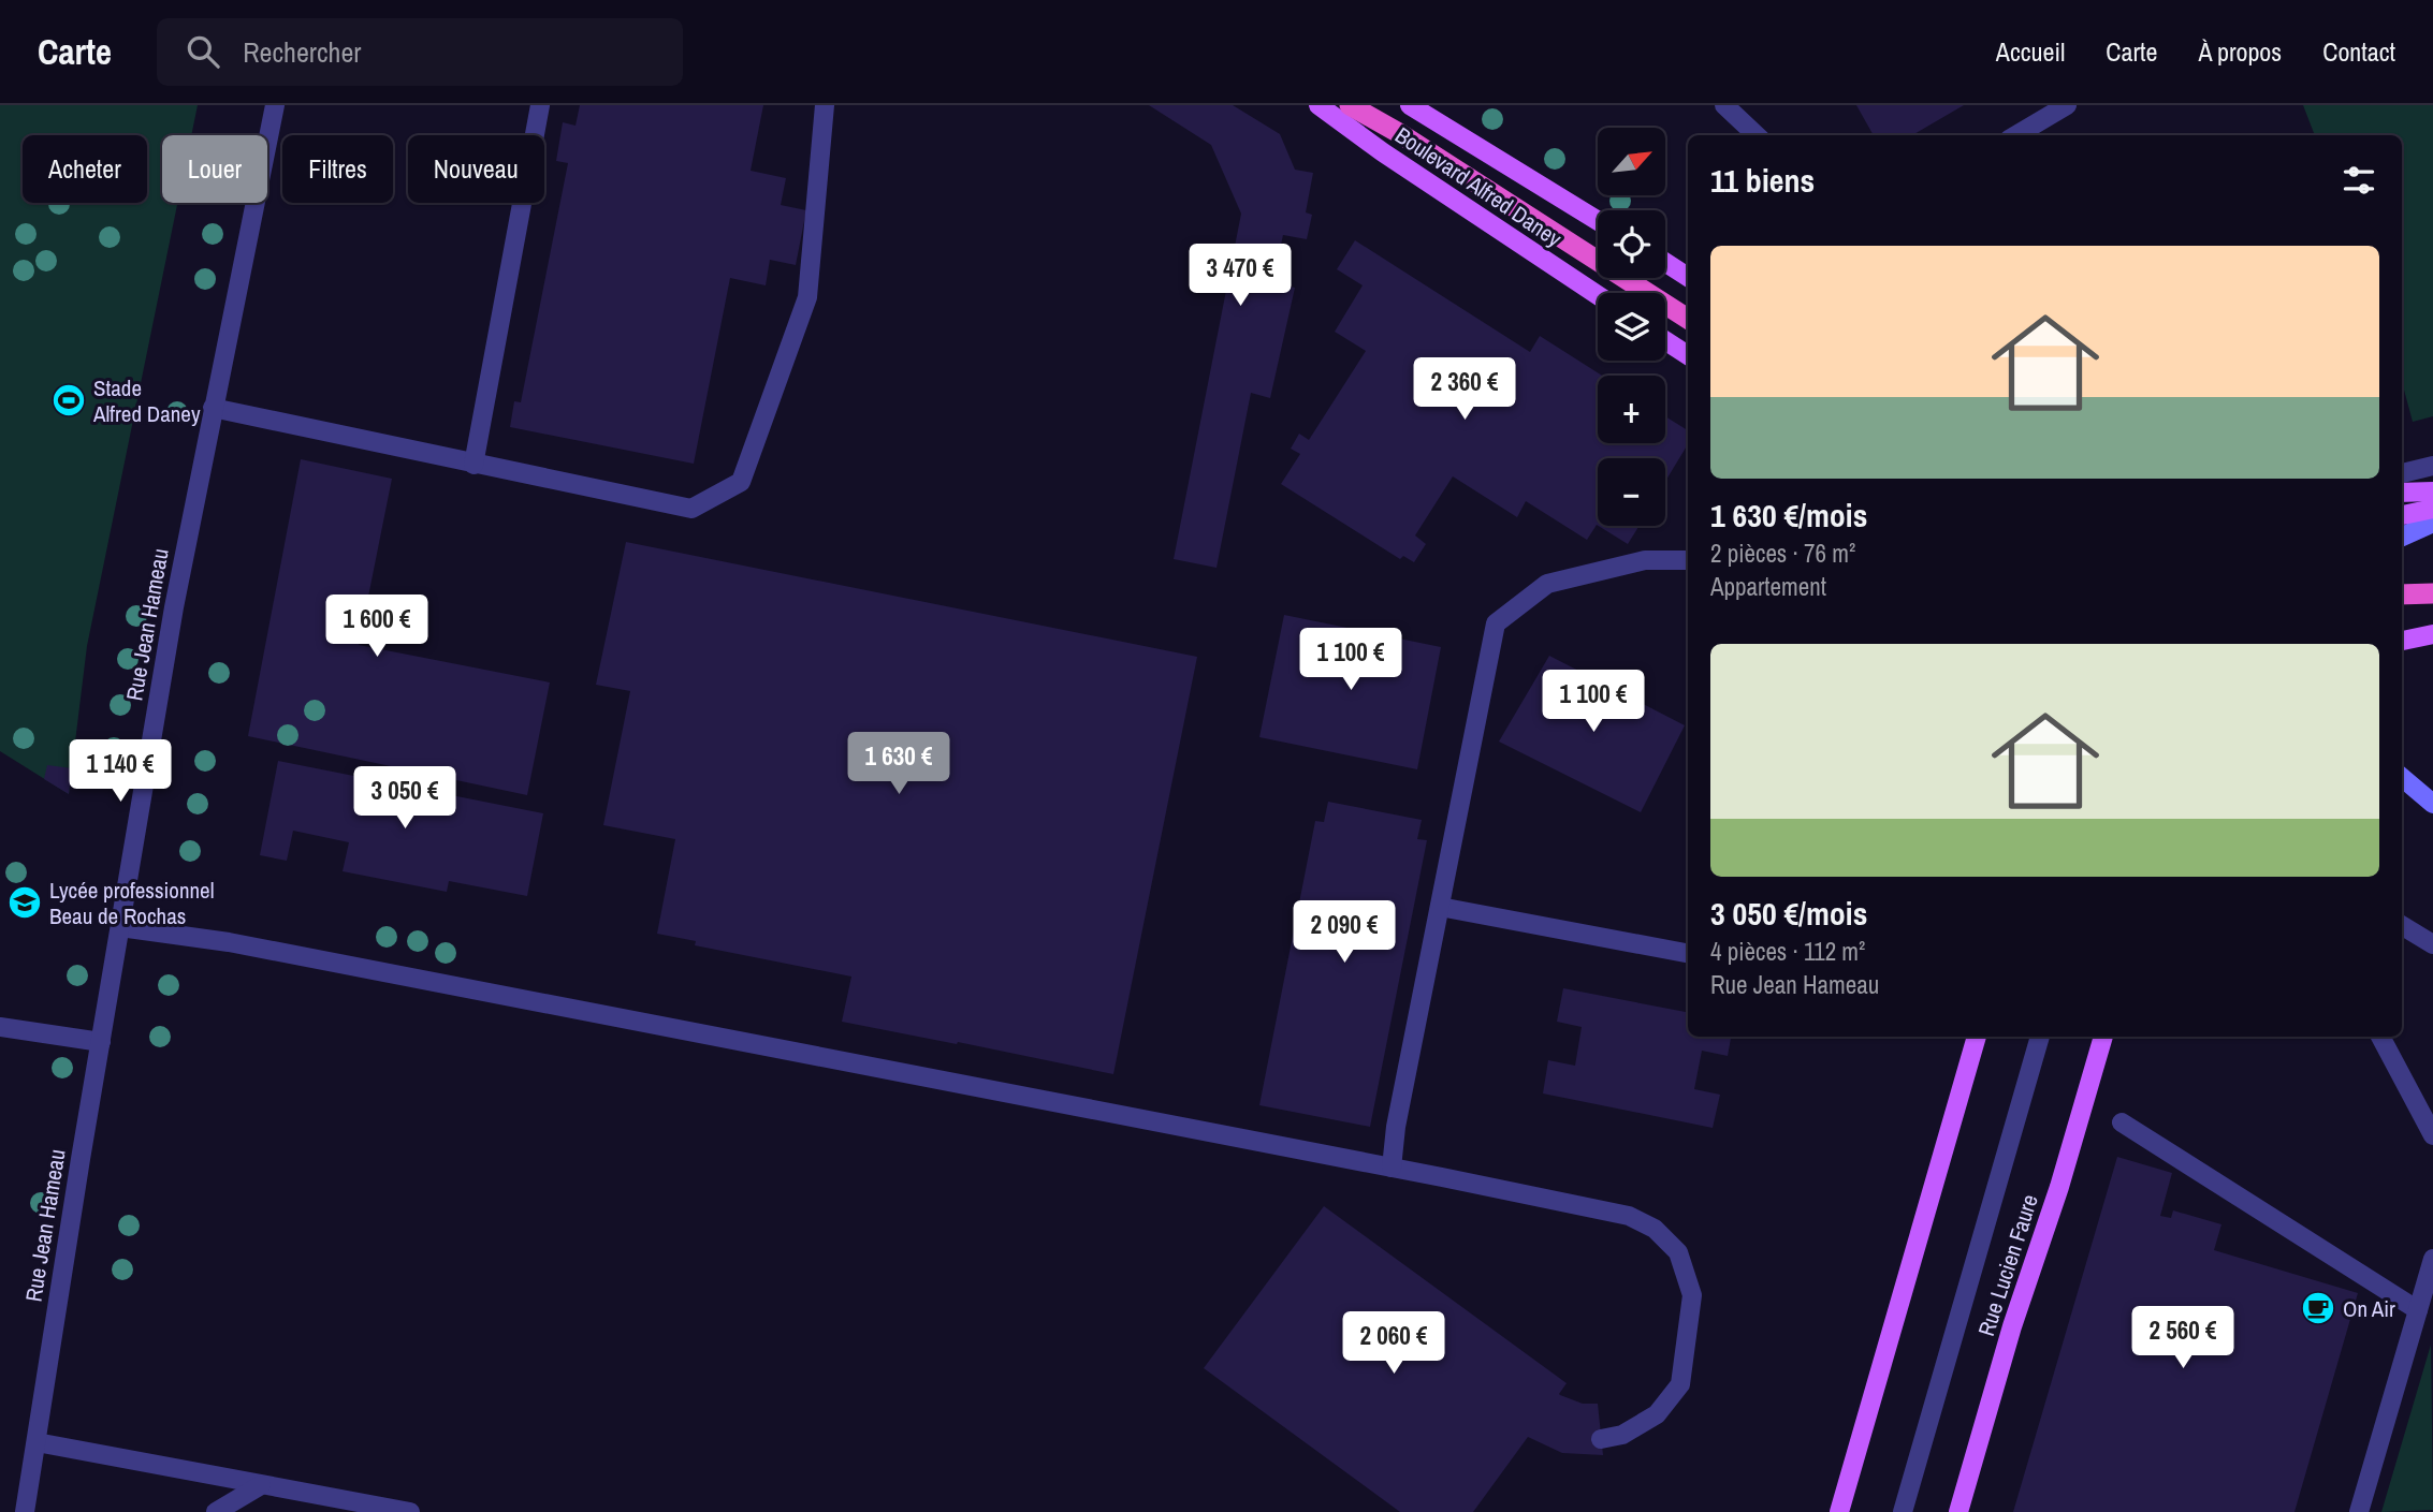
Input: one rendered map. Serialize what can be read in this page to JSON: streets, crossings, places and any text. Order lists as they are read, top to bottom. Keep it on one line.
{"streets":{"main road":["Boulevard Alfred Daney","Rue Lucien Faure"],"street":["Rue Jean Hameau"]},"places":{"sports":["Stade Alfred Daney"],"school or university":["Lycée professionnel Beau de Rochas"],"cafe":["On Air"]},"north":"top right","page":{"header":"Carte","search":"Rechercher","nav":["Accueil","Carte","À propos","Contact"],"map_buttons":["+","−"],"chip":["Acheter","Louer","Filtres","Nouveau"],"heading":"11 biens","list":[{"name":"1 630 €/mois","note":"2 pièces · 76 m² · Appartement"},{"name":"3 050 €/mois","note":"4 pièces · 112 m² · Rue Jean Hameau"}],"price":["3 470 €","2 360 €","1 600 €","1 100 €","1 100 €","1 630 €","1 140 €","3 050 €","2 090 €","2 560 €","2 060 €"]}}
